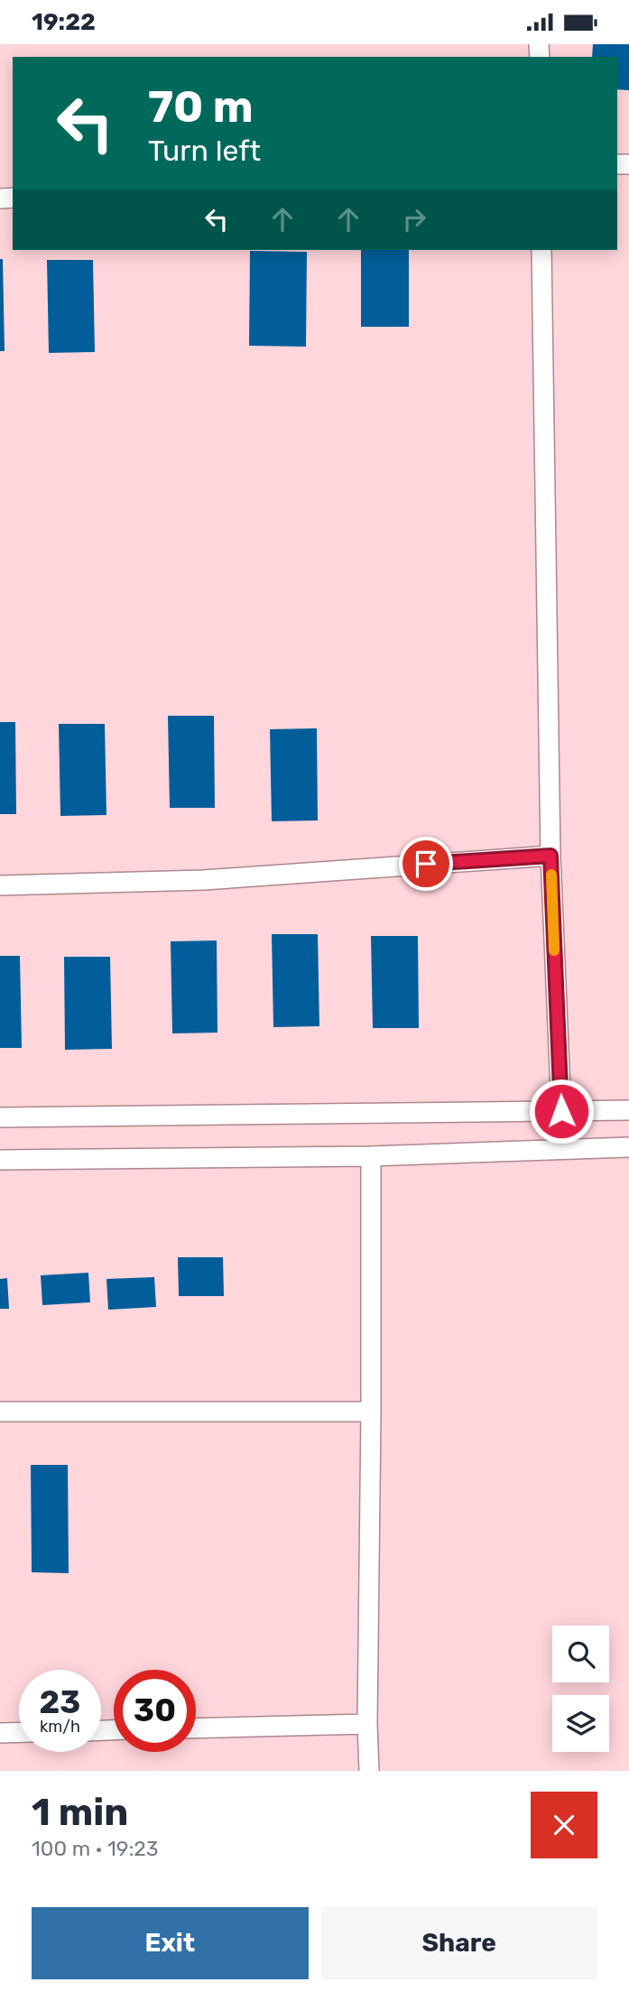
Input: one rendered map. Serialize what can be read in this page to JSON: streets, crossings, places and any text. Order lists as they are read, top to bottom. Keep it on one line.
{"page":{"status":"19:22","turn":["70 m","Turn left"],"speed":"23 km/h","limit":"30","heading":["1 min","100 m · 19:23"],"buttons":["Exit","Share"]}}
